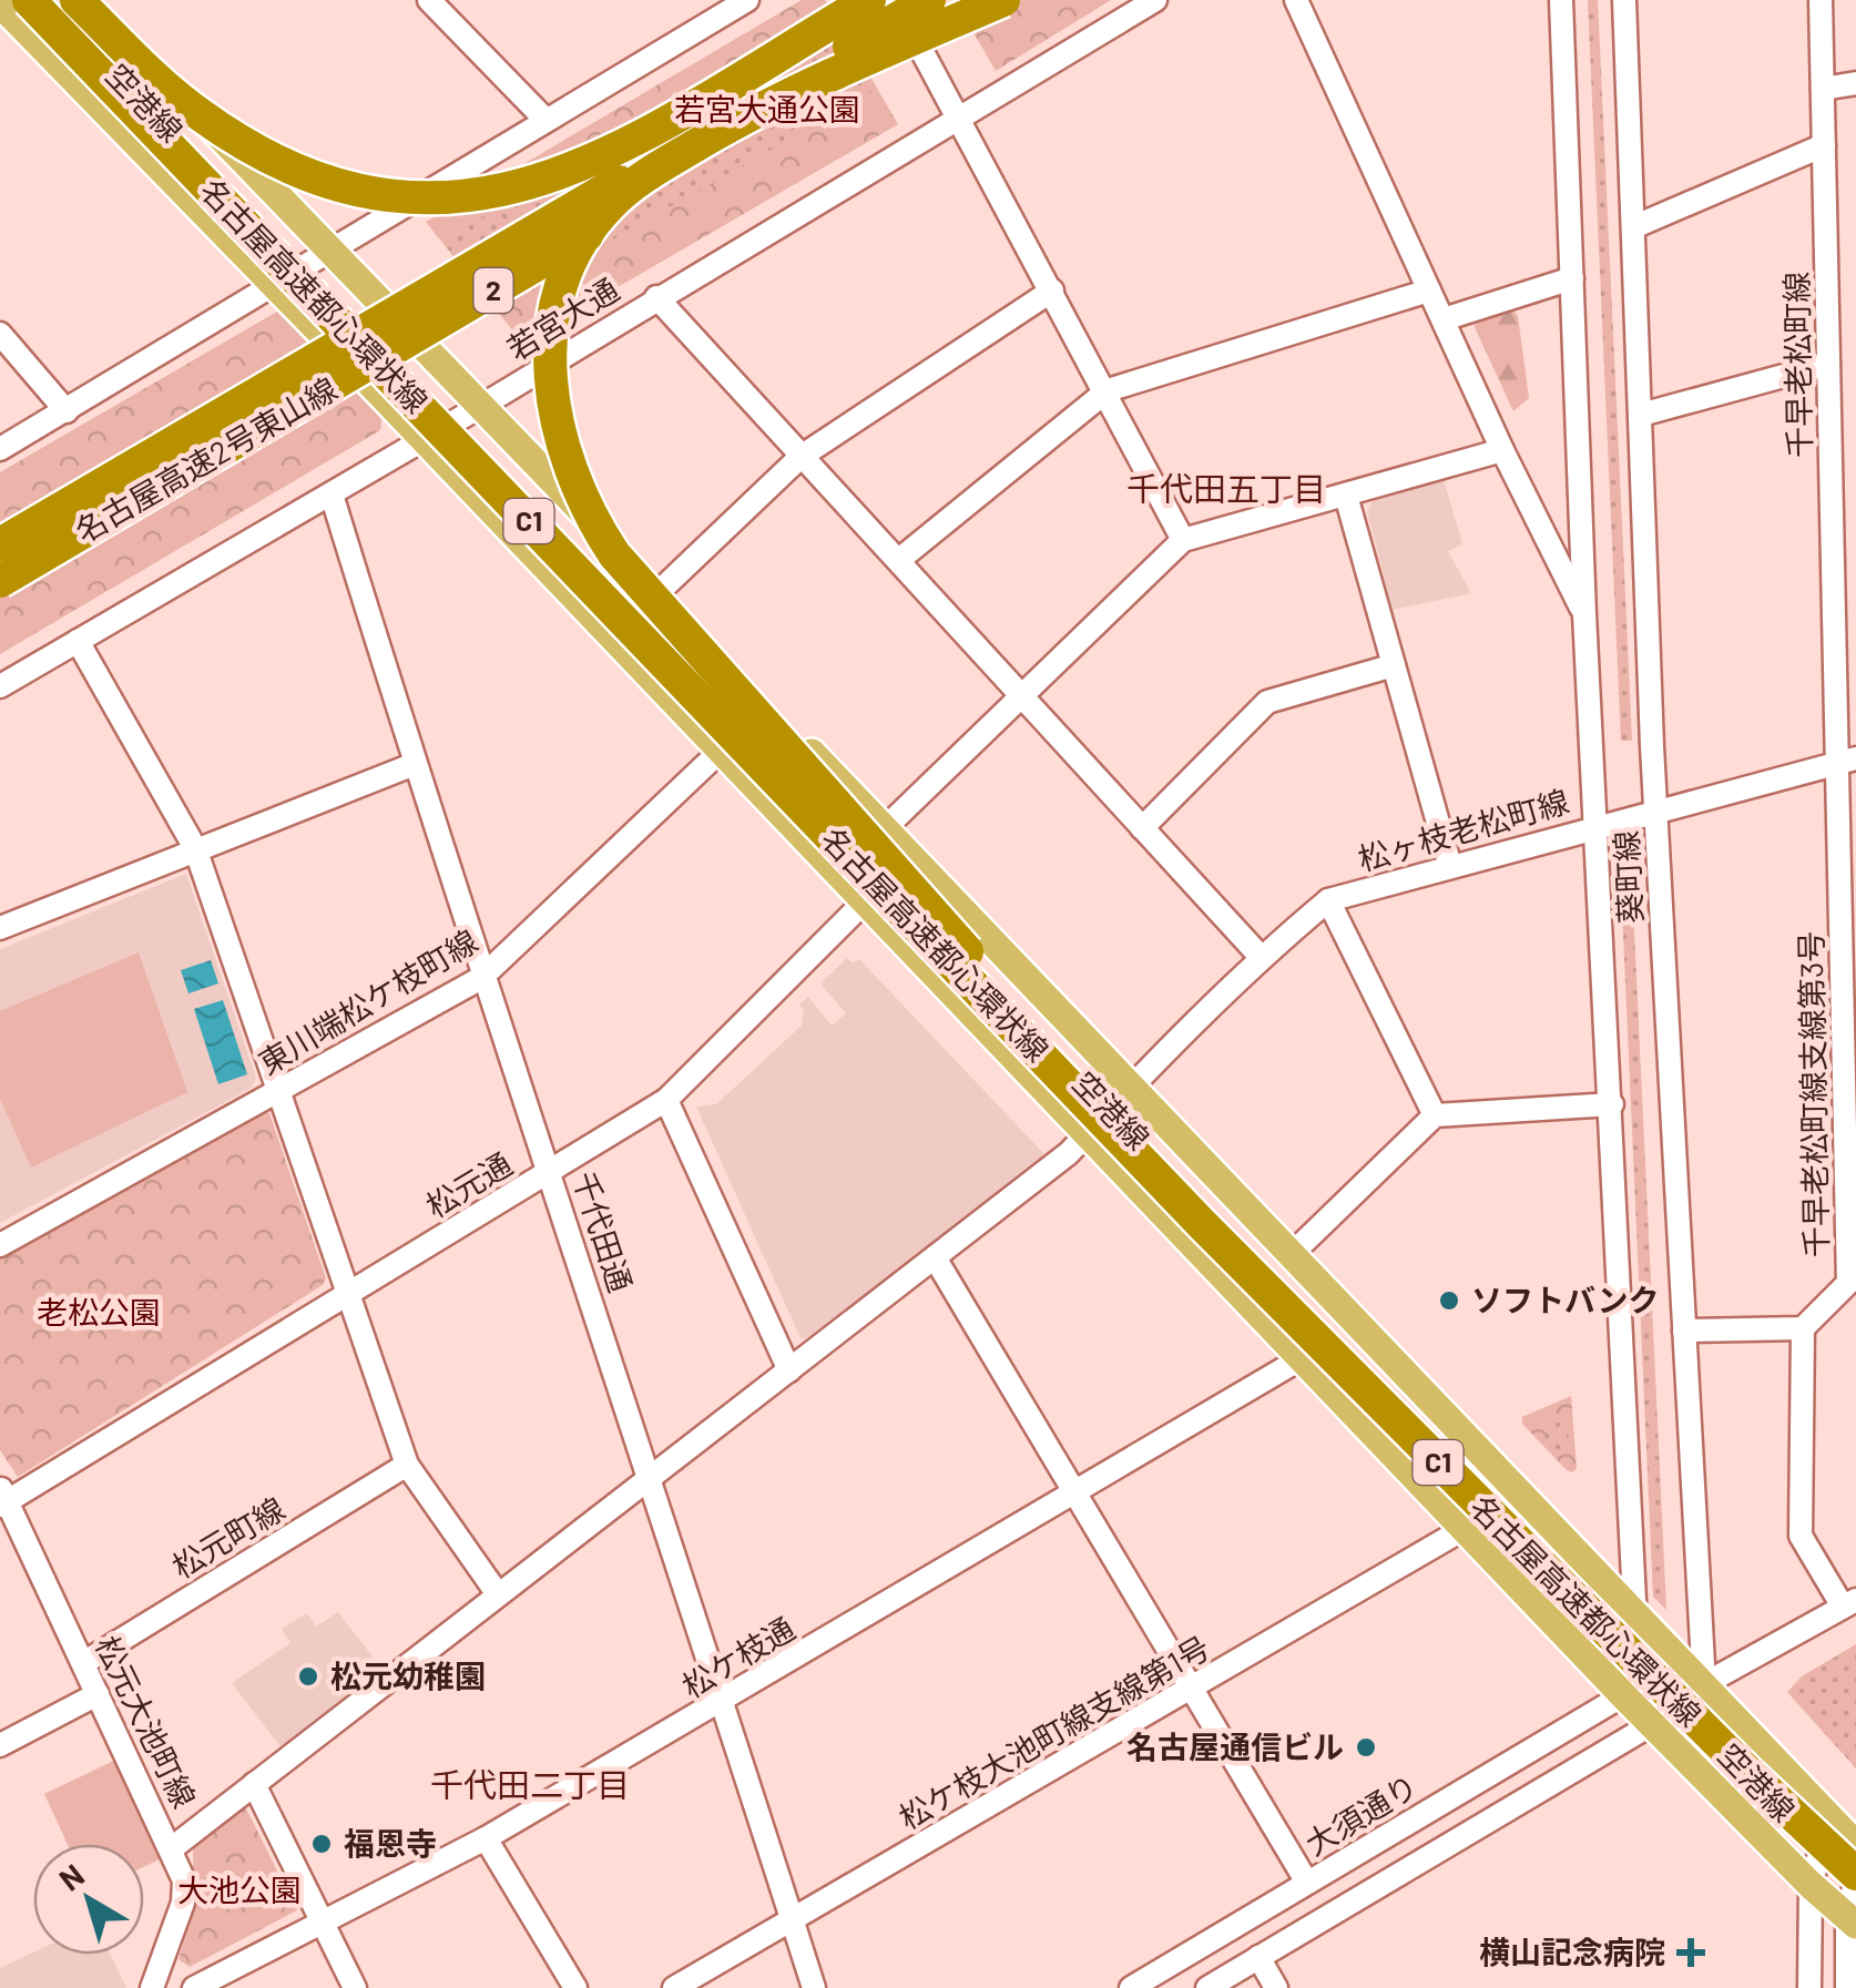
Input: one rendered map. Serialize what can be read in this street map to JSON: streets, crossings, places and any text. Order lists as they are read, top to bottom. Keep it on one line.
{"streets":{"highway":["2","名古屋高速都心環状線","名古屋高速2号東山線","C1"],"main road":["空港線"],"street":["若宮大通","千早老松町線","松ヶ枝老松町線","葵町線","東川端松ケ枝町線","千早老松町線支線第3号","松元通","千代田通","松元町線","松ケ枝通","松元大池町線","松ケ枝大池町線支線第1号","大須通り"]},"crossings":[["空港線","若宮大通"],["空港線","松ヶ枝老松町線"],["空港線","葵町線"],["空港線","東川端松ケ枝町線"],["空港線","松元通"],["空港線","松ケ枝通"],["空港線","松ケ枝大池町線支線第1号"],["空港線","大須通り"],["若宮大通","千代田通"],["千早老松町線","松ヶ枝老松町線"],["千早老松町線","千早老松町線支線第3号"],["松ヶ枝老松町線","葵町線"],["松ヶ枝老松町線","千早老松町線支線第3号"],["松ヶ枝老松町線","千代田通"],["松ヶ枝老松町線","松元大池町線"],["葵町線","大須通り"],["東川端松ケ枝町線","千代田通"],["松元通","千代田通"],["松元通","松元大池町線"],["千代田通","松ケ枝通"],["千代田通","松ケ枝大池町線支線第1号"],["松元町線","松元大池町線"]],"districts":["千代田五丁目","千代田二丁目"],"parks":["若宮大通公園","老松公園","大池公園"],"places":{"other":["ソフトバンク","松元幼稚園","名古屋通信ビル","福恩寺"],"health":["横山記念病院"]},"north":"top left"}
